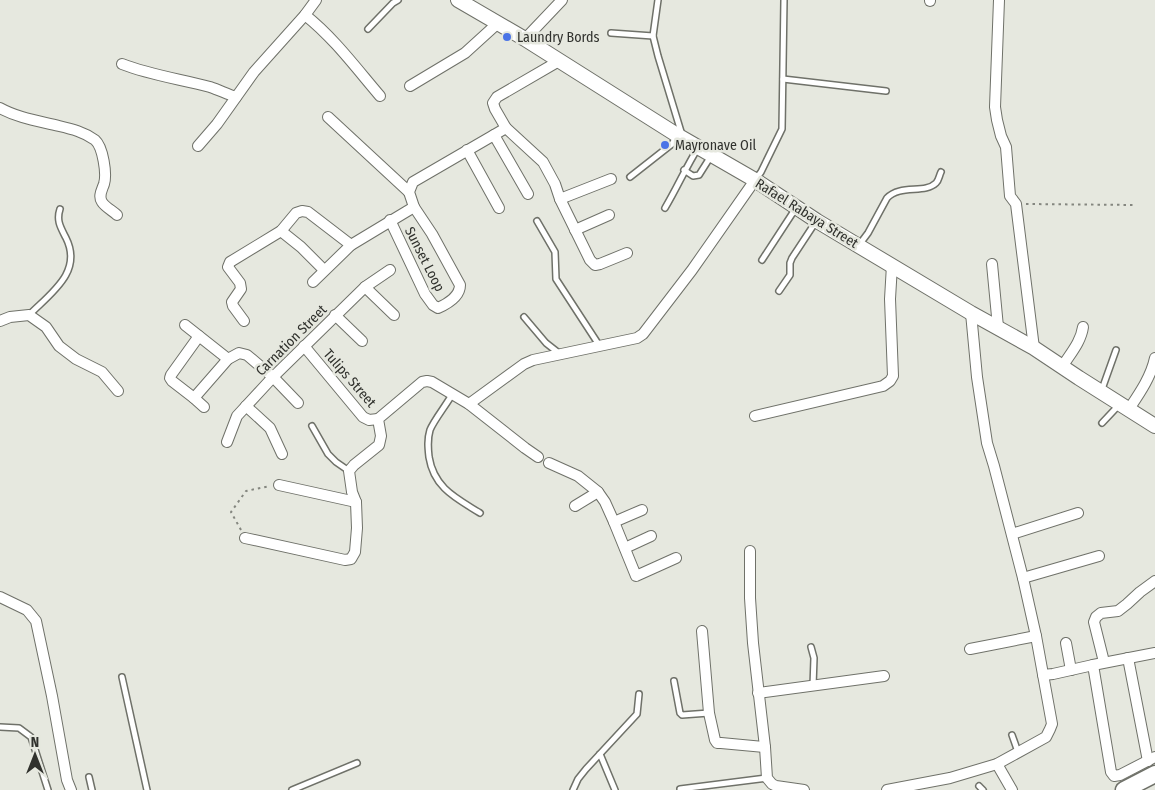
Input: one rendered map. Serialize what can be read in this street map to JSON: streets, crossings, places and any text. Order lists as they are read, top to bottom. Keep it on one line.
{"streets":{"main road":["Rafael Rabaya Street"],"street":["Sunset Loop","Carnation Street","Tulips Street"]},"crossings":[["Carnation Street","Tulips Street"]],"places":["Laundry Bords","Mayronave Oil"],"north":"top"}
